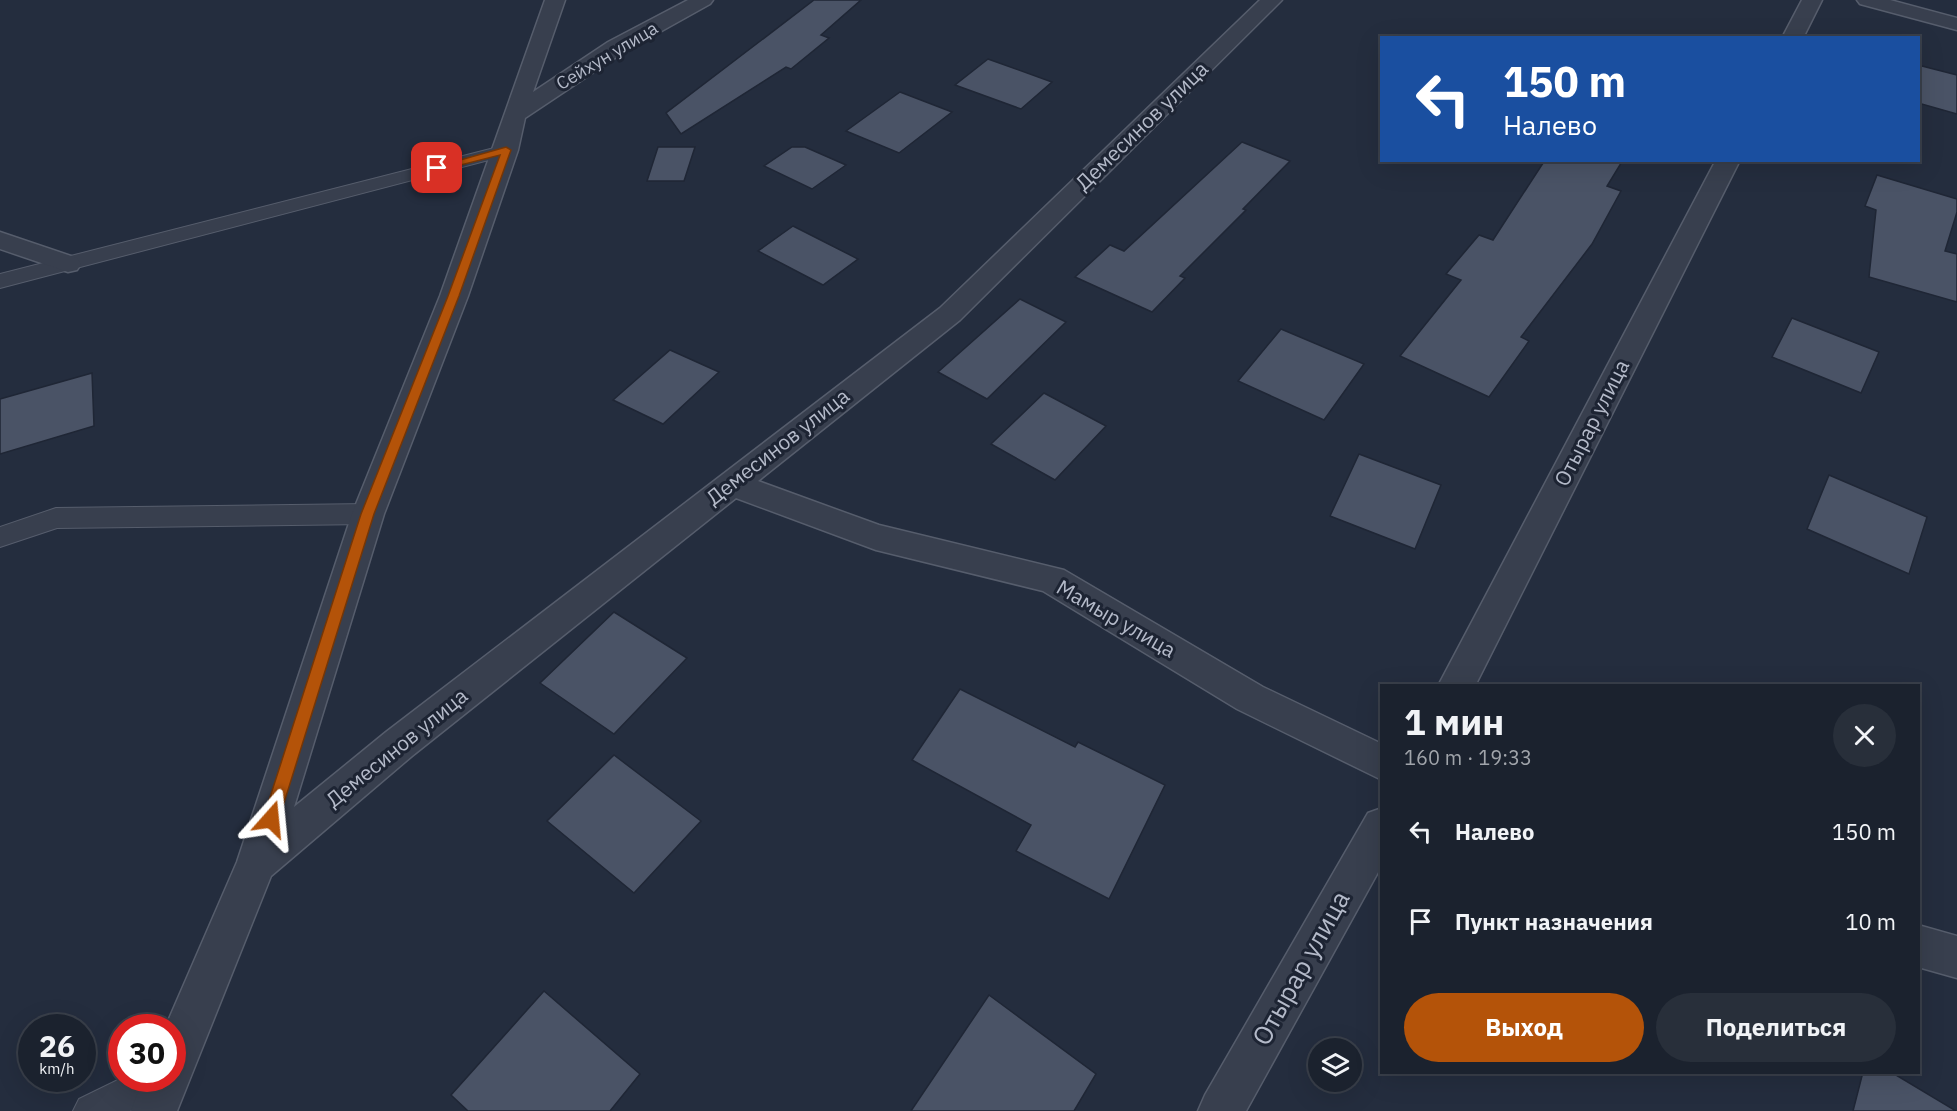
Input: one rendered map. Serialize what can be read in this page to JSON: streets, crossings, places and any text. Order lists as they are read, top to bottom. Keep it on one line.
{"streets":{"street":["Сейхун улица","Демесинов улица","Отырар улица","Мамыр улица"]},"crossings":[["Демесинов улица","Мамыр улица"]],"page":{"turn":["150 m","Налево"],"heading":["1 мин","160 m · 19:33"],"list":[{"name":"Налево","value":"150 m"},{"name":"Пункт назначения","value":"10 m"}],"buttons":["Выход","Поделиться"],"speed":"26 km/h","limit":"30"}}
